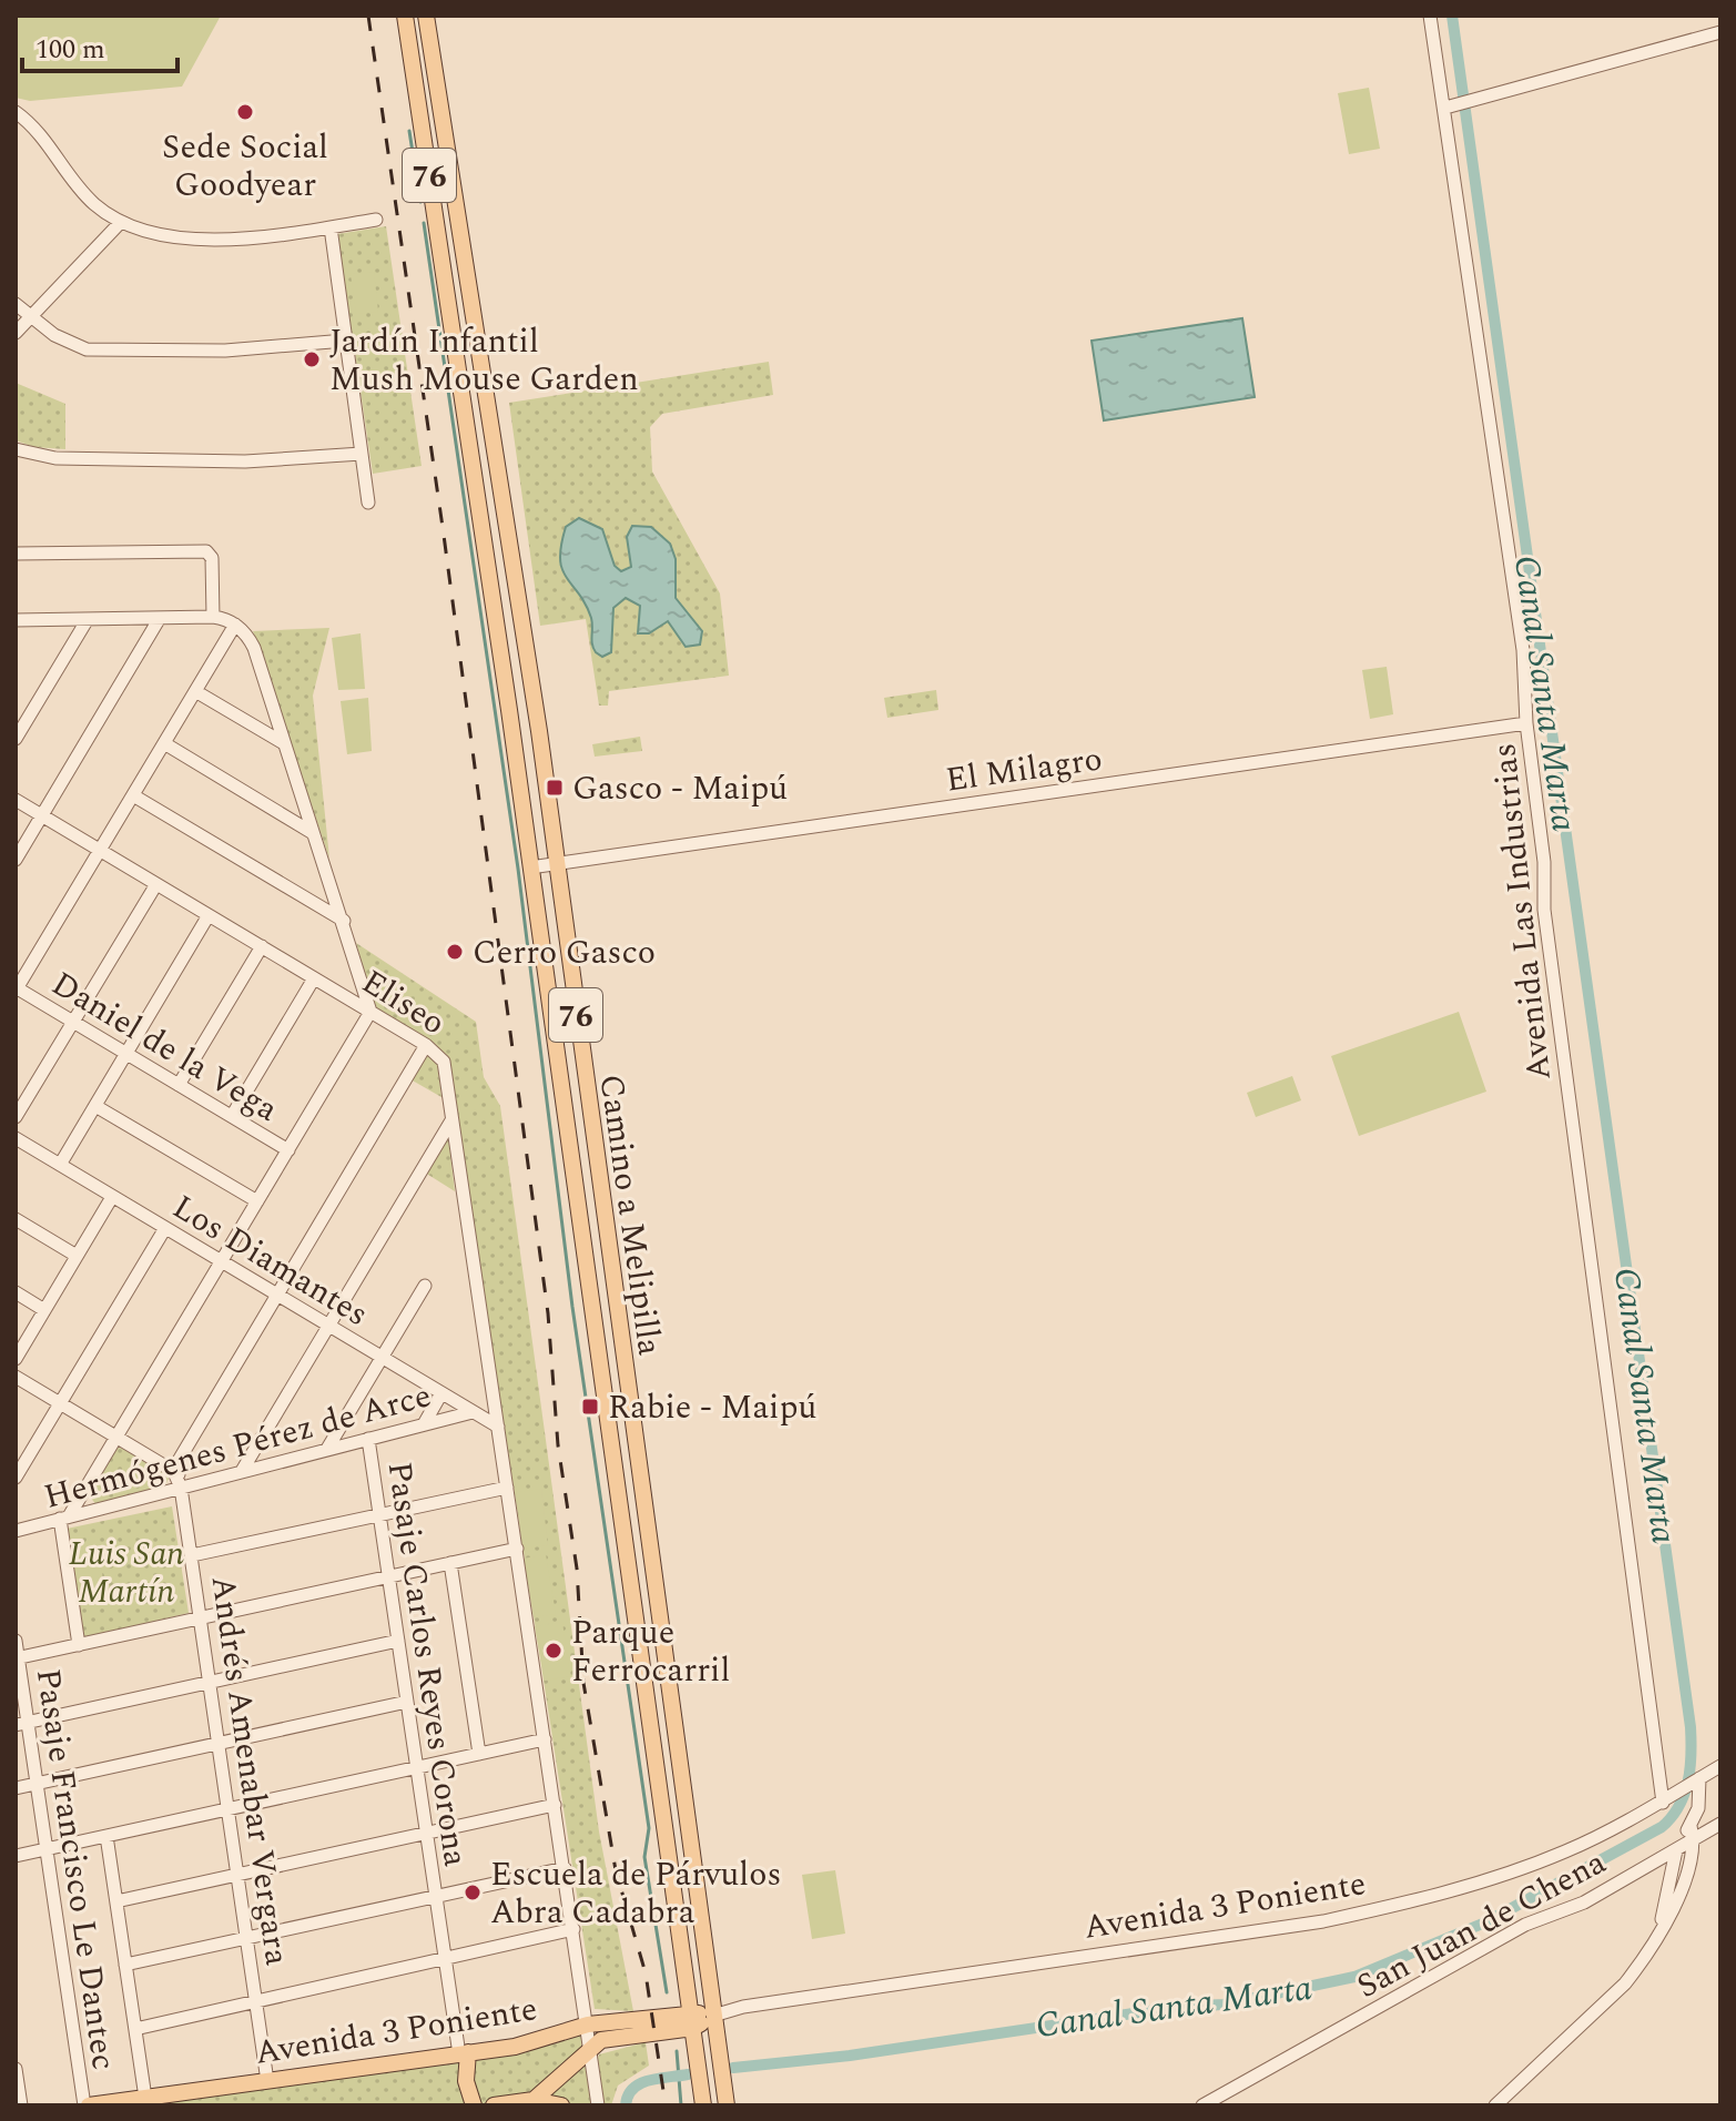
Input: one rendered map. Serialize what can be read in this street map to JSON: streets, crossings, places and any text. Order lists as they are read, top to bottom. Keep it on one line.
{"streets":{"main road":["76","Camino a Melipilla","Avenida 3 Poniente"],"street":["El Milagro","Avenida Las Industrias","Eliseo","Daniel de la Vega","Los Diamantes","Hermógenes Pérez de Arce","Pasaje Carlos Reyes Corona","Andrés Amenabar Vergara","Pasaje Francisco Le Dantec","San Juan de Chena"]},"crossings":[["El Milagro","Avenida Las Industrias"],["El Milagro","Camino a Melipilla"],["Avenida Las Industrias","Avenida 3 Poniente"],["Eliseo","Los Diamantes"],["Eliseo","Avenida 3 Poniente"],["Camino a Melipilla","Avenida 3 Poniente"],["Los Diamantes","Hermógenes Pérez de Arce"],["Hermógenes Pérez de Arce","Pasaje Carlos Reyes Corona"],["Hermógenes Pérez de Arce","Andrés Amenabar Vergara"],["Pasaje Carlos Reyes Corona","Avenida 3 Poniente"],["Andrés Amenabar Vergara","Avenida 3 Poniente"],["Pasaje Francisco Le Dantec","Avenida 3 Poniente"]],"water":["Canal Santa Marta"],"parks":["Luis San Martín"],"places":{"other":["Sede Social Goodyear","Jardín Infantil Mush Mouse Garden","Cerro Gasco","Parque Ferrocarril","Escuela de Párvulos Abra Cadabra"],"transit":["Gasco - Maipú","Rabie - Maipú"]},"scale_bar":"100 m"}
